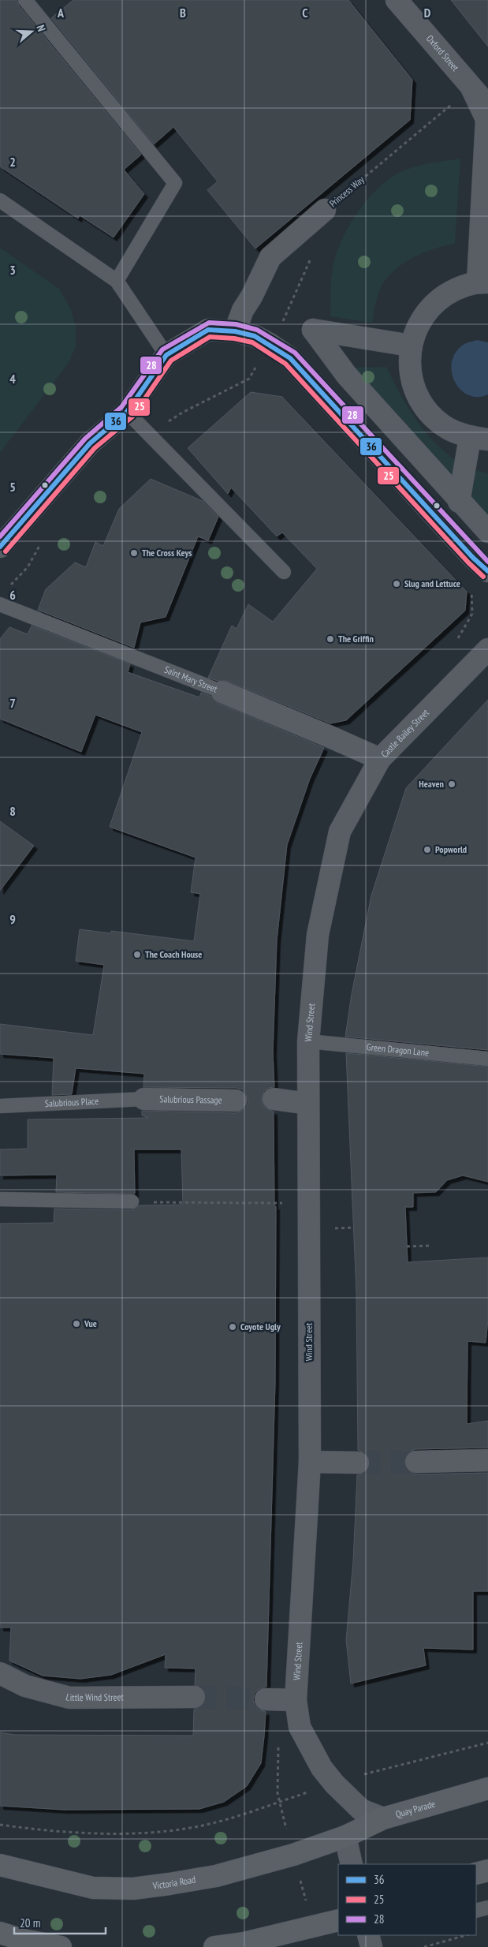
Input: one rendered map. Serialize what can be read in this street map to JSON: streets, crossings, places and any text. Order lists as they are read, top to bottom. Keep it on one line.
{"streets":{"main road":["Quay Parade","Victoria Road"],"street":["Oxford Street","Princess Way","Saint Mary Street","Castle Bailey Street","Wind Street","Salubrious Passage","Little Wind Street"],"lane":["Green Dragon Lane","Salubrious Place"]},"crossings":[["Oxford Street","Princess Way"],["Saint Mary Street","Castle Bailey Street"],["Castle Bailey Street","Wind Street"],["Wind Street","Green Dragon Lane"],["Wind Street","Quay Parade"],["Salubrious Passage","Salubrious Place"],["Quay Parade","Victoria Road"]],"places":["The Cross Keys","Slug and Lettuce","The Griffin","Heaven","Popworld","The Coach House","Vue","Coyote Ugly"],"lines":["transit line 28","transit line 36","transit line 25"],"legend":["36","25","28"],"scale_bar":"20 m","north":"right","grid":{"columns":["A","B","C","D"],"rows":["2","3","4","5","6","7","8","9"]}}
